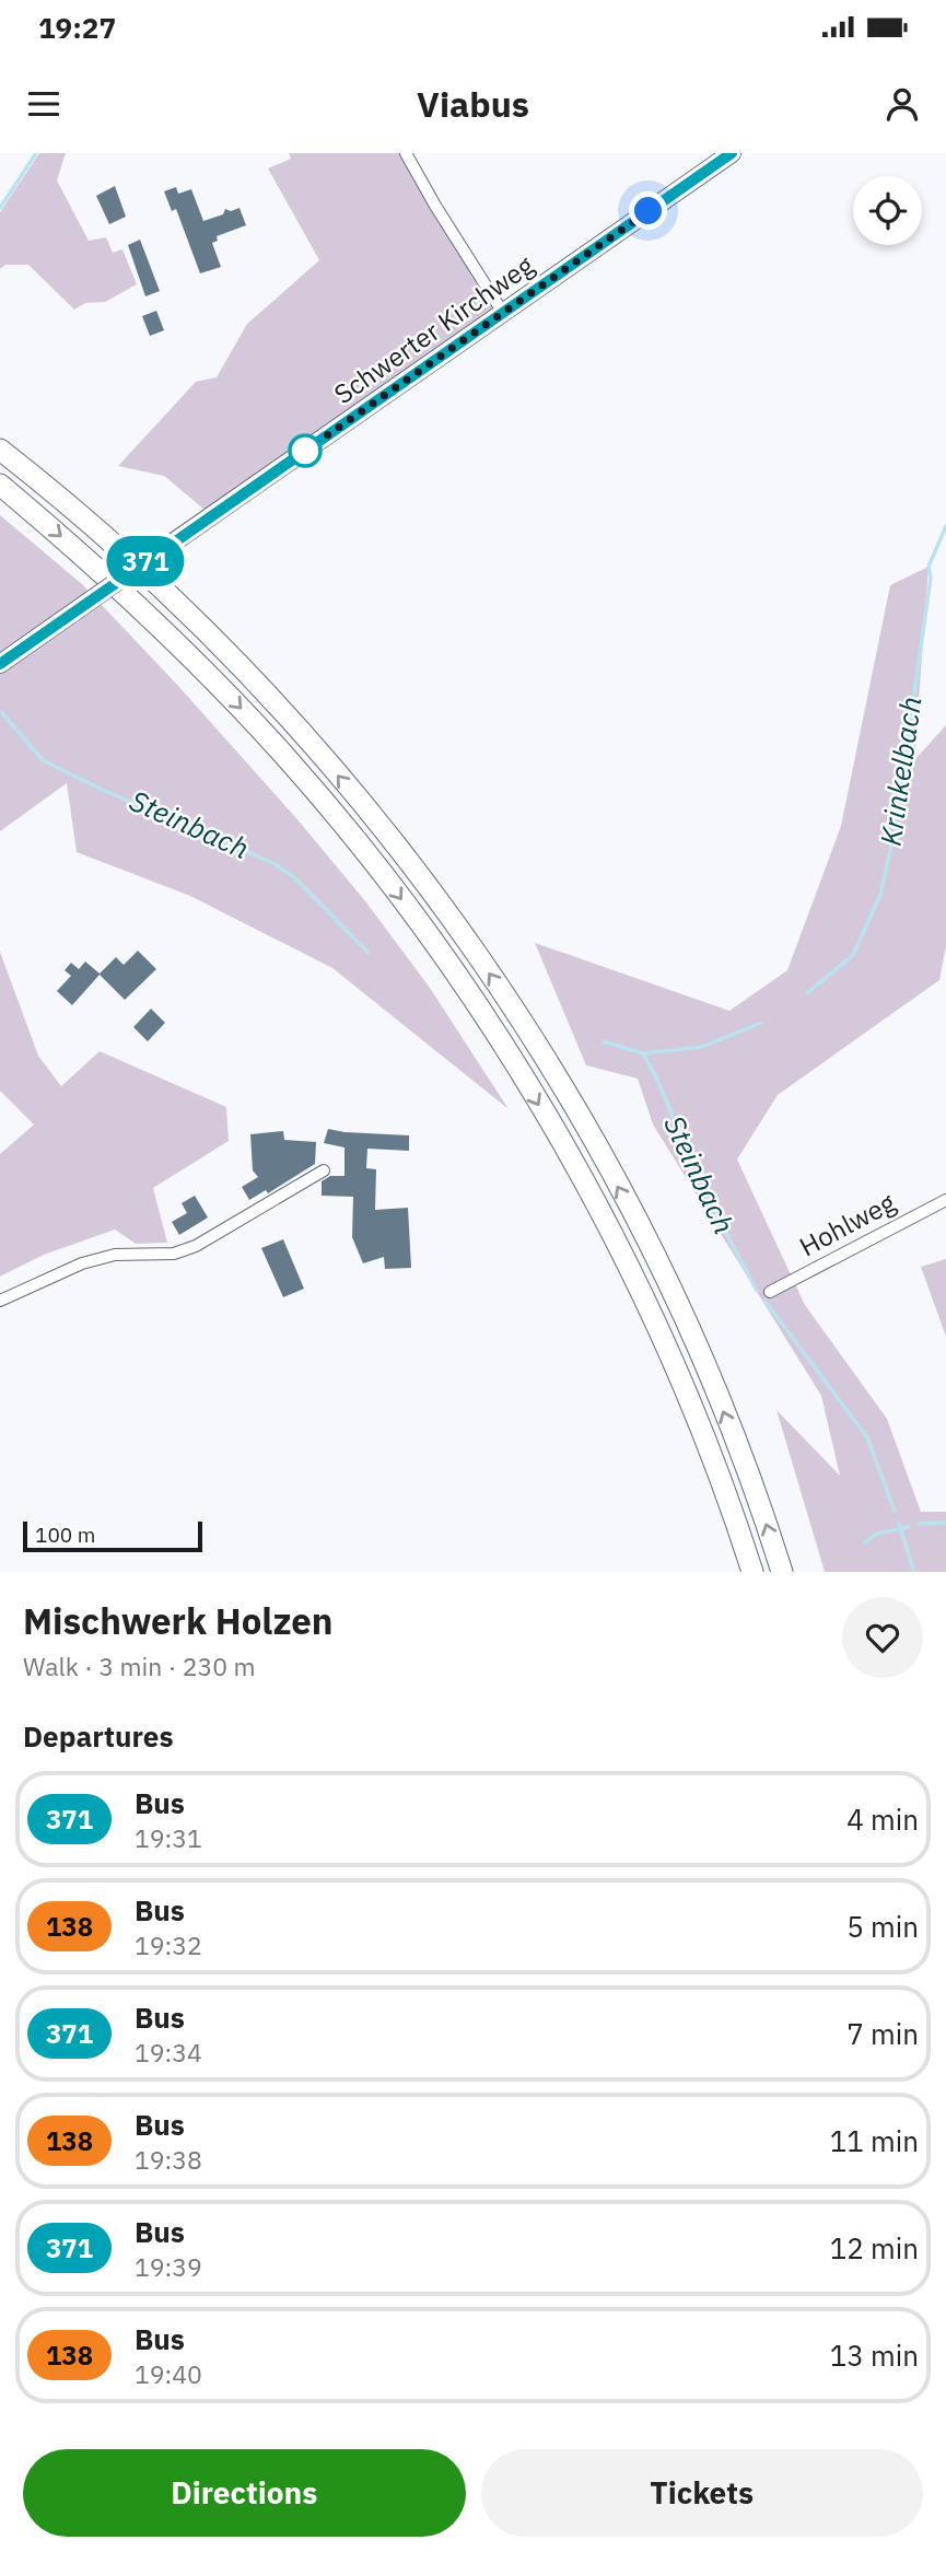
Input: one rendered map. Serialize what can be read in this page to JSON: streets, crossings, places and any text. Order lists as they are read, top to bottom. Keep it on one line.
{"streets":{"main road":["Schwerter Kirchweg"],"street":["Hohlweg"]},"water":["Krinkelbach","Steinbach"],"lines":["bus line 371"],"scale_bar":"100 m","page":{"status":"19:27","header":"Viabus","on_map":"371","scale":"100 m","heading":[["Mischwerk Holzen","Walk · 3 min · 230 m"],"Departures"],"list":[{"mark":"371","name":"Bus","note":"19:31","value":"4 min"},{"mark":"138","name":"Bus","note":"19:32","value":"5 min"},{"mark":"371","name":"Bus","note":"19:34","value":"7 min"},{"mark":"138","name":"Bus","note":"19:38","value":"11 min"},{"mark":"371","name":"Bus","note":"19:39","value":"12 min"},{"mark":"138","name":"Bus","note":"19:40","value":"13 min"}],"buttons":["Directions","Tickets"]}}
